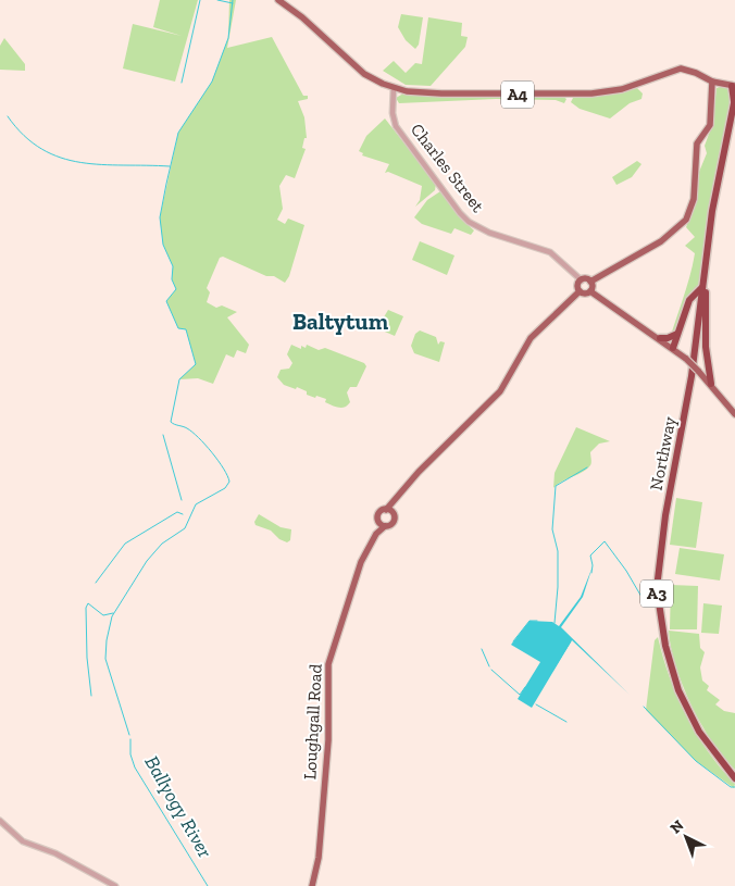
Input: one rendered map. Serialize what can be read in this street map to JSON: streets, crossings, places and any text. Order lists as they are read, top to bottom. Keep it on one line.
{"streets":{"highway":["Northway","A3"],"main road":["A4","Loughgall Road"],"street":["Charles Street"]},"crossings":[["A4","Charles Street"],["A4","Northway"]],"districts":["Baltytum"],"water":["Ballyogy River"],"north":"top left"}
